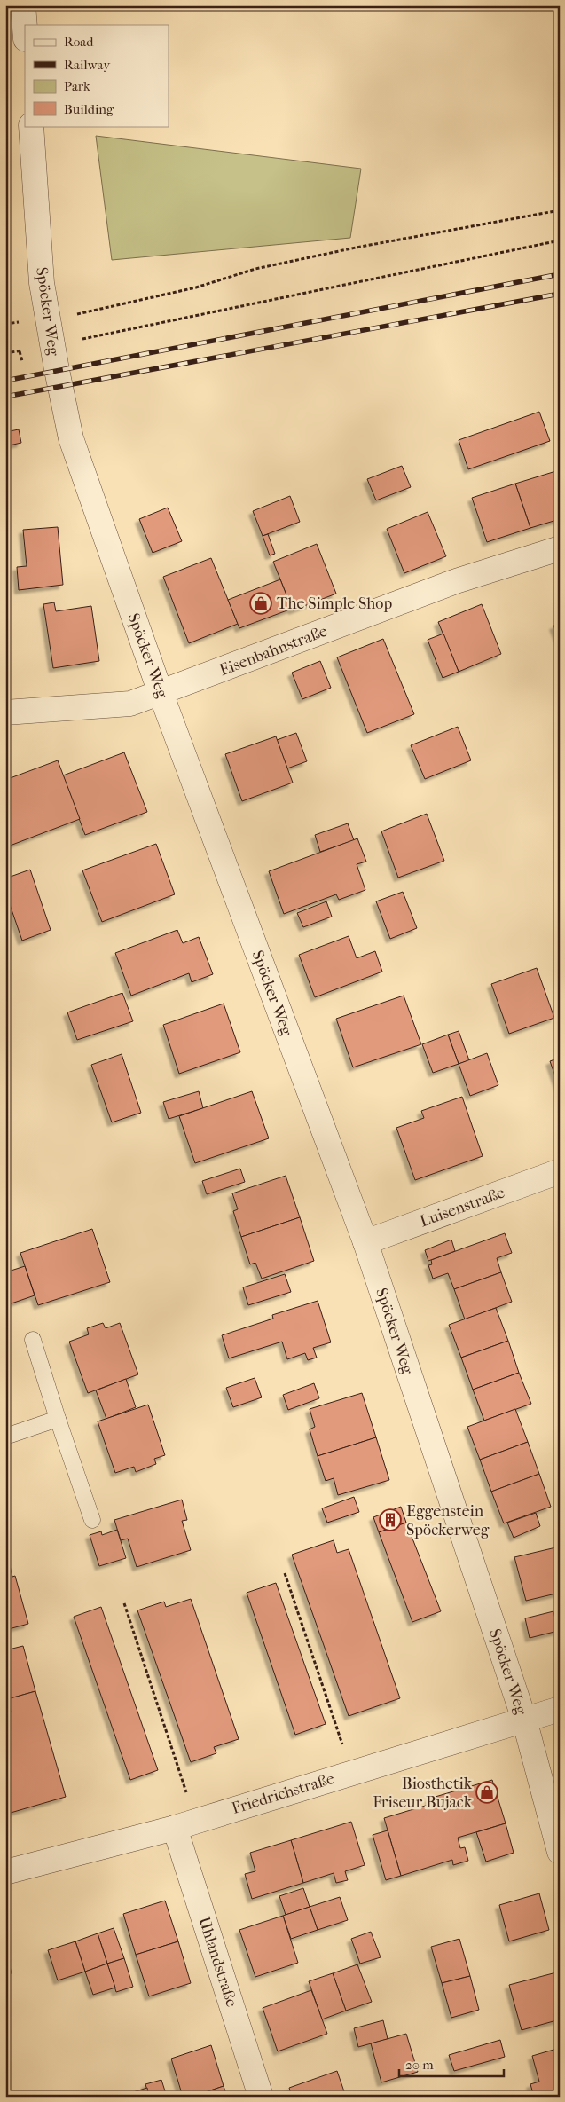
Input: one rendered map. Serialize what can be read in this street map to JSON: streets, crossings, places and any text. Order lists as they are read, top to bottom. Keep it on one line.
{"streets":{"street":["Spöcker Weg","Eisenbahnstraße","Luisenstraße","Friedrichstraße","Uhlandstraße"]},"crossings":[["Spöcker Weg","Eisenbahnstraße"],["Spöcker Weg","Luisenstraße"],["Spöcker Weg","Friedrichstraße"],["Friedrichstraße","Uhlandstraße"]],"places":{"shop":["The Simple Shop","Biosthetik Friseur Bujack"],"building":["Eggenstein Spöckerweg"]},"legend":["Road","Railway","Park","Building"],"scale_bar":"20 m"}
